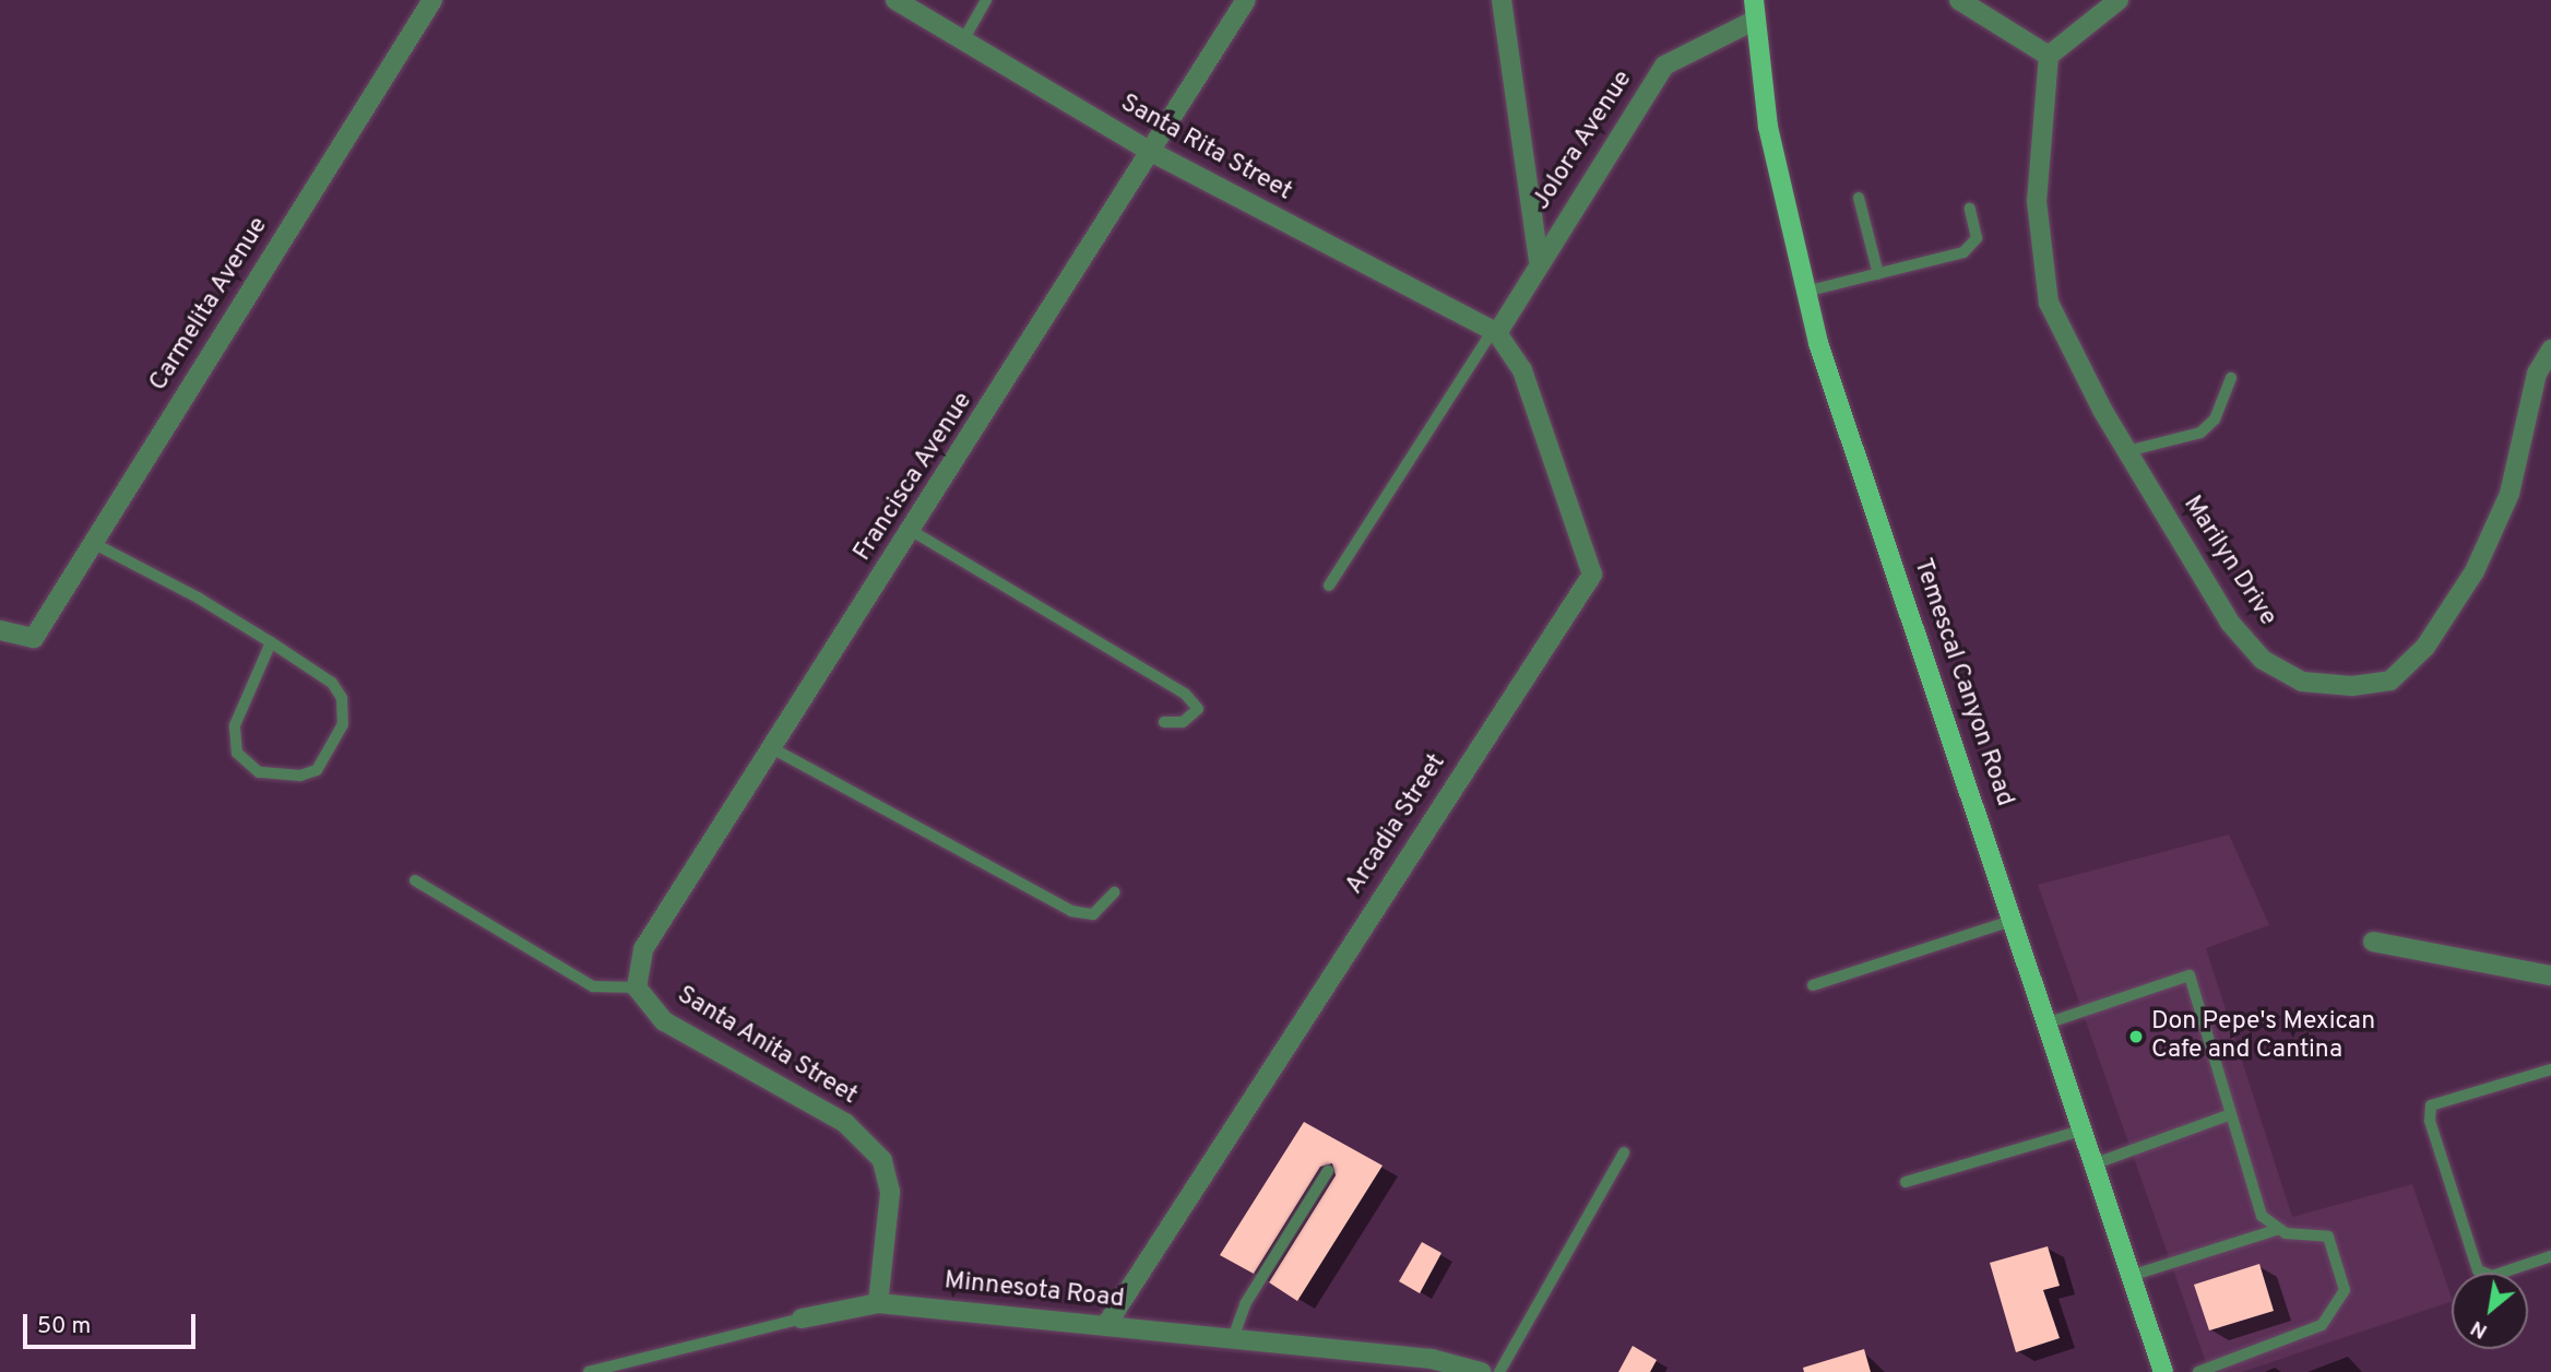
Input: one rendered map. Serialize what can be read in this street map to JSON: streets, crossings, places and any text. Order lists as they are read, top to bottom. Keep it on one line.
{"streets":{"main road":["Temescal Canyon Road"],"street":["Jolora Avenue","Santa Rita Street","Carmelita Avenue","Francisca Avenue","Marilyn Drive","Arcadia Street","Santa Anita Street","Minnesota Road"]},"crossings":[["Jolora Avenue","Santa Rita Street"],["Jolora Avenue","Temescal Canyon Road"],["Jolora Avenue","Arcadia Street"],["Santa Rita Street","Francisca Avenue"],["Santa Rita Street","Arcadia Street"],["Francisca Avenue","Santa Anita Street"],["Arcadia Street","Minnesota Road"],["Santa Anita Street","Minnesota Road"]],"places":["Don Pepe's Mexican Cafe and Cantina"],"scale_bar":"50 m","north":"bottom left"}
